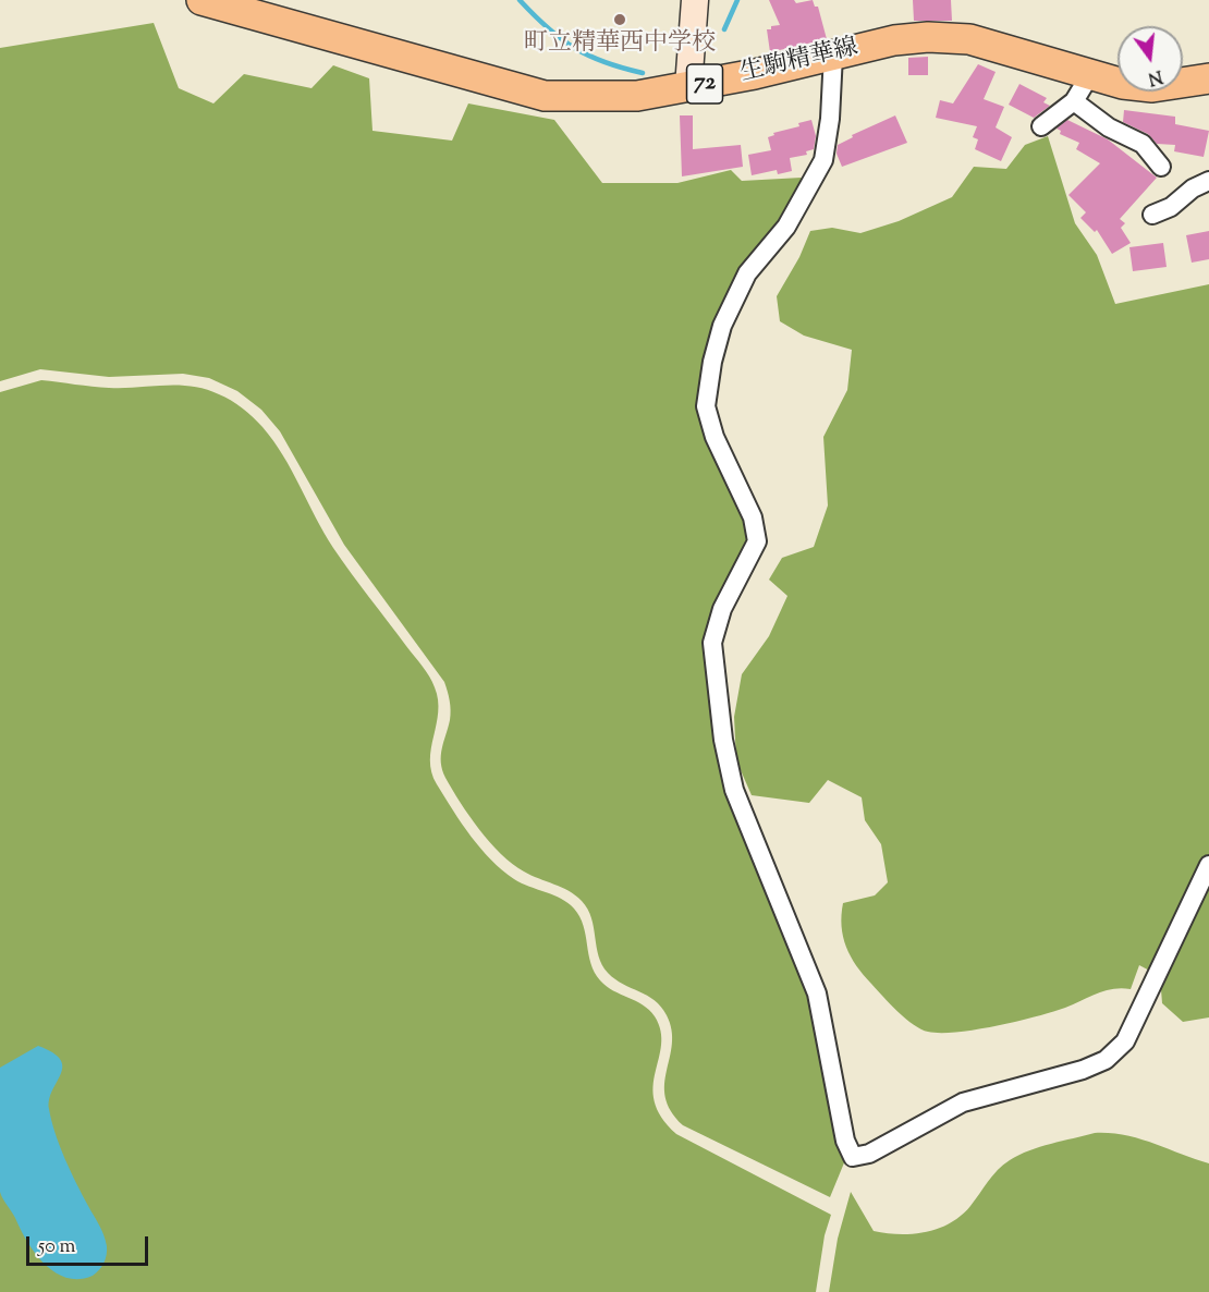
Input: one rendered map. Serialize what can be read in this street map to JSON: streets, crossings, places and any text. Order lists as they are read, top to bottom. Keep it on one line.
{"streets":{"main road":["生駒精華線","72"]},"places":["町立精華西中学校"],"scale_bar":"50 m","north":"bottom"}
